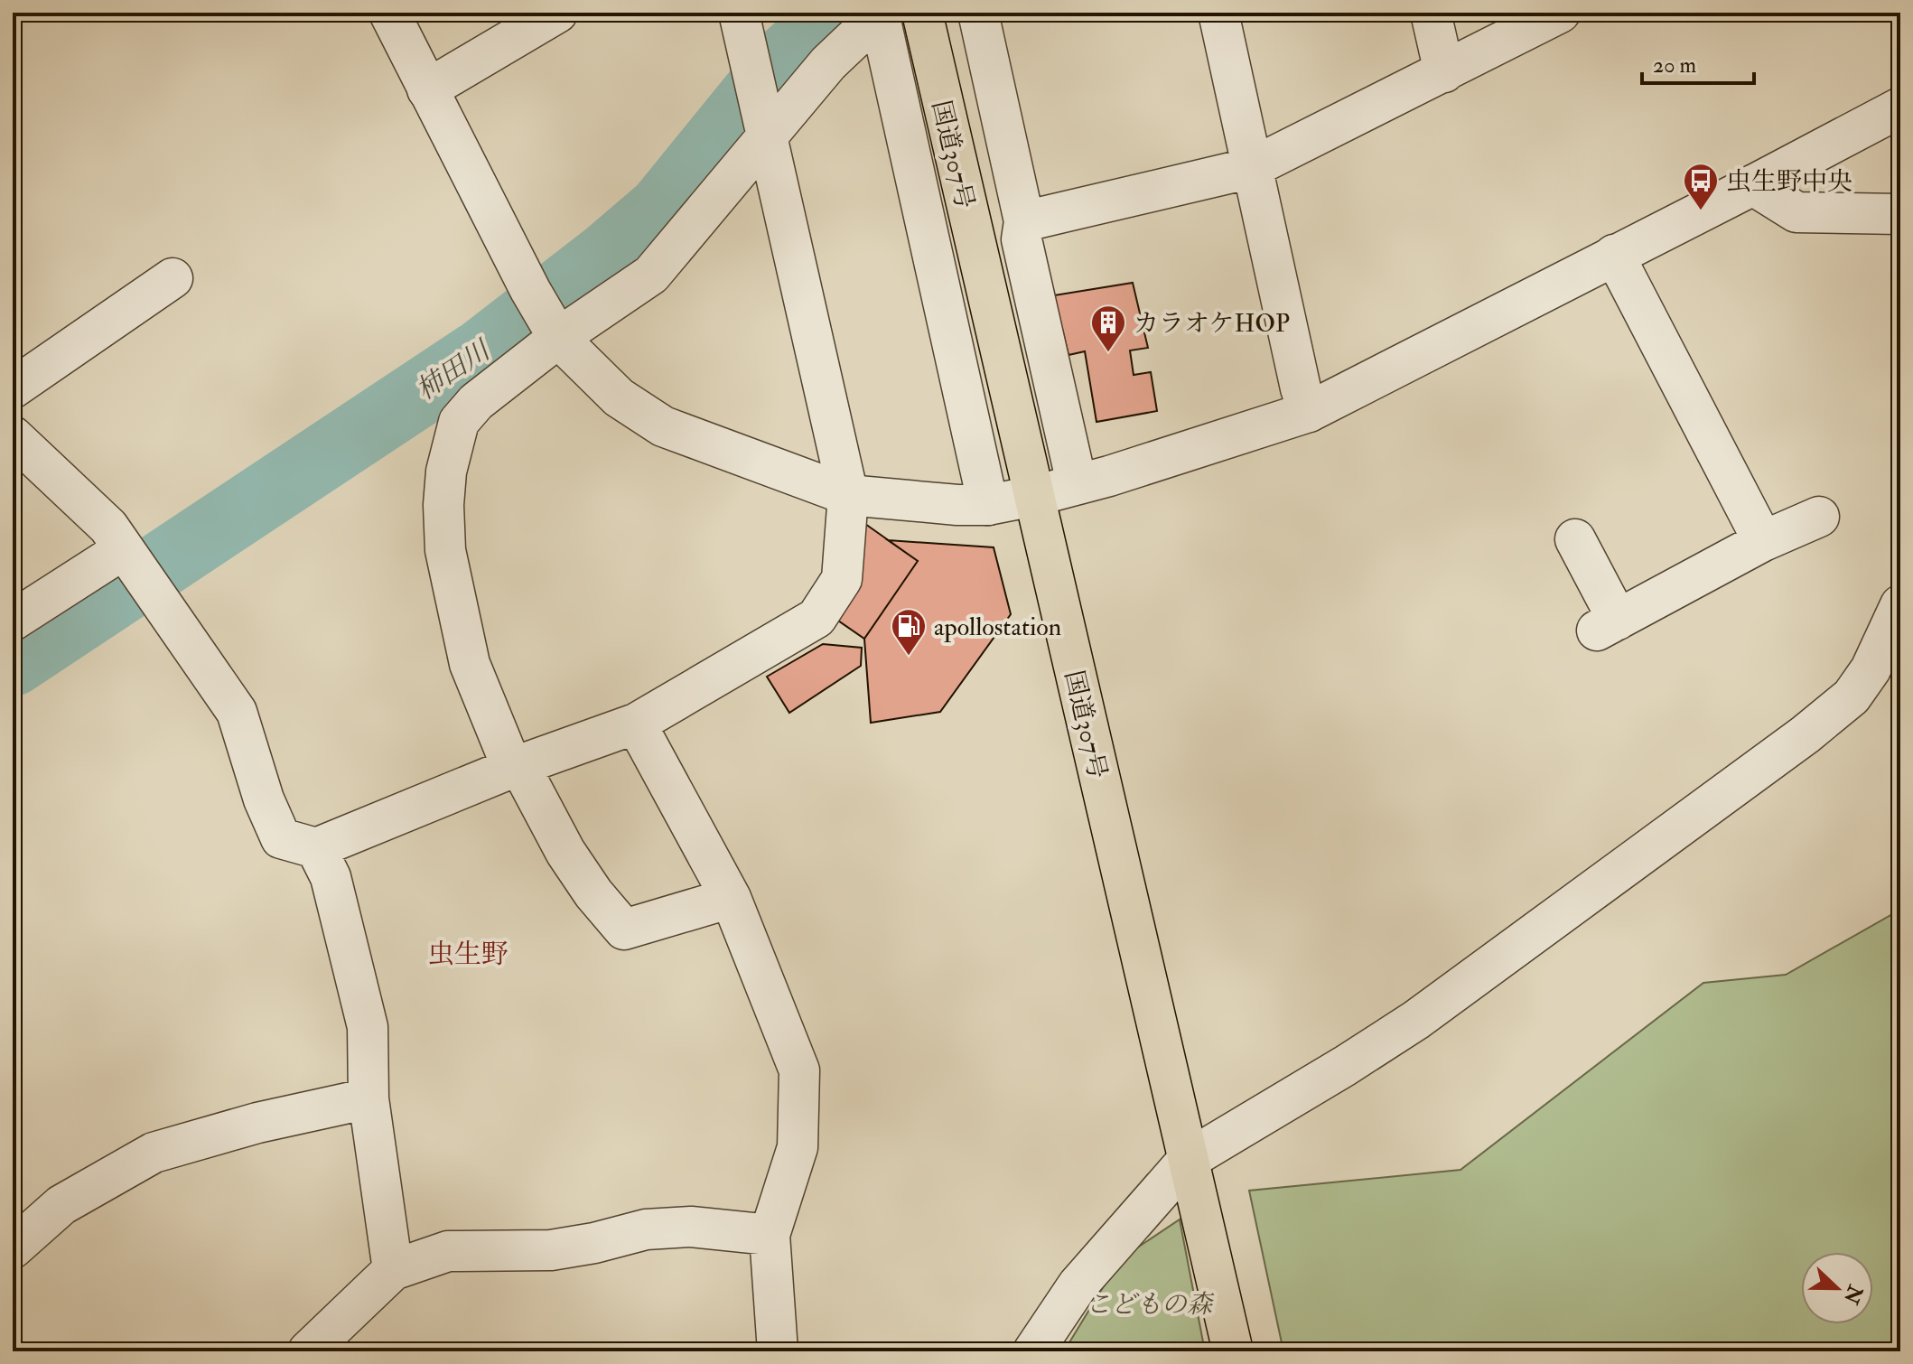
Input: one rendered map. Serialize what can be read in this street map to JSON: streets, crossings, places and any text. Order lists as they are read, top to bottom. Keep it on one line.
{"streets":{"highway":["国道307号"]},"districts":["虫生野"],"water":["柿田川"],"parks":["こどもの森"],"places":{"bus stop":["虫生野中央"],"building":["カラオケHOP"],"fuel station":["apollostation"]},"scale_bar":"20 m","north":"right"}
